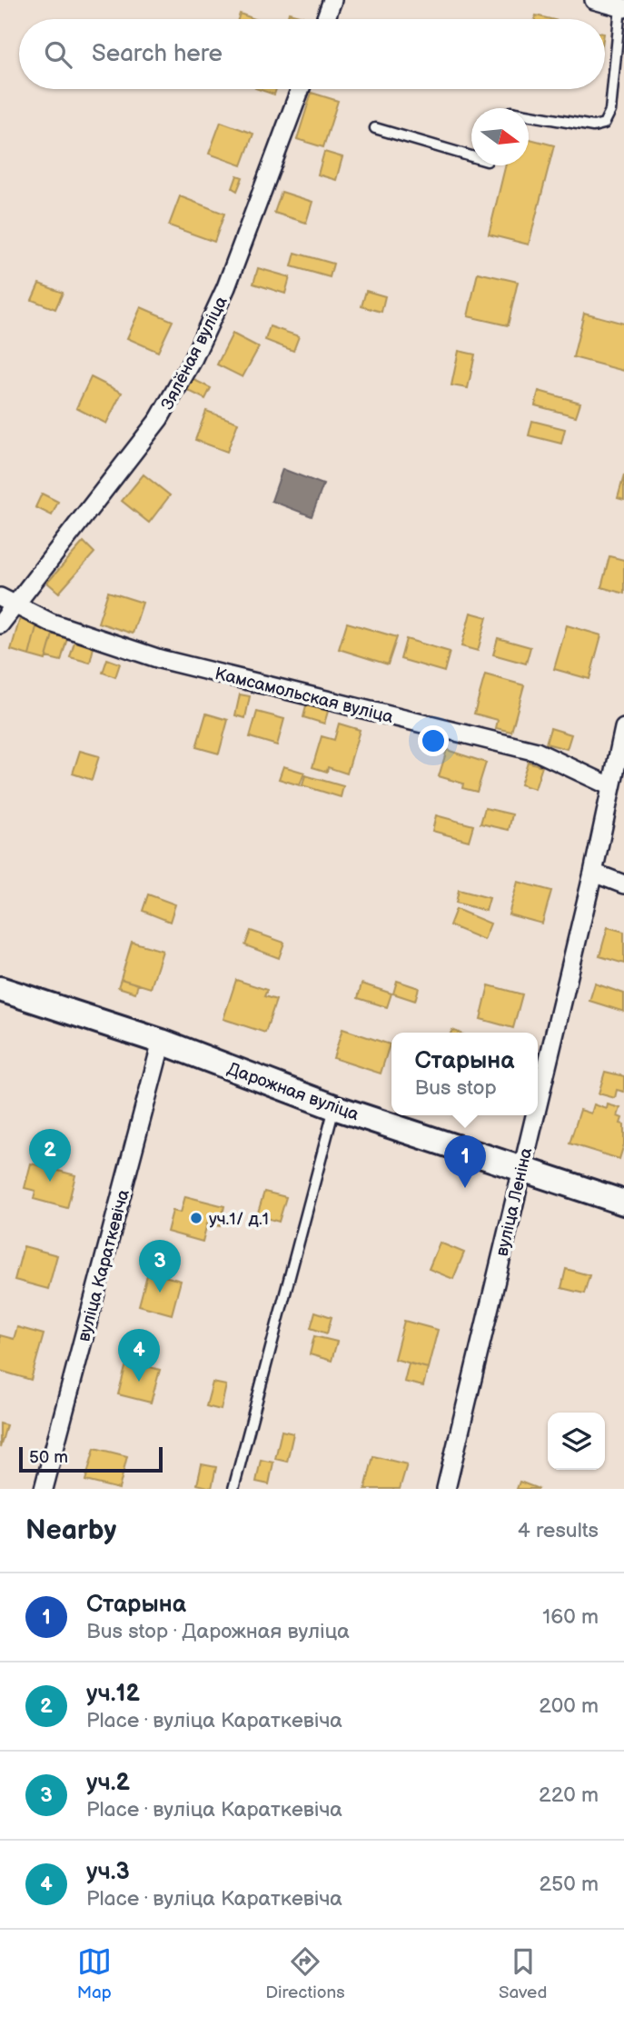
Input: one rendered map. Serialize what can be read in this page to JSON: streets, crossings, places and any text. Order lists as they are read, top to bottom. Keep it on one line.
{"streets":{"main road":["Дарожная вуліца"],"street":["Зялёная вуліца","Камсамольская вуліца","вуліца Леніна","вуліца Караткевіча"]},"crossings":[["Зялёная вуліца","Камсамольская вуліца"],["Камсамольская вуліца","вуліца Леніна"],["Дарожная вуліца","вуліца Леніна"],["Дарожная вуліца","вуліца Караткевіча"]],"places":["уч.1/ д.1"],"scale_bar":"50 m","north":"right","page":{"search":"Search here","popup":["Старына","Bus stop"],"pins":["2","1","3","4"],"scale":"50 m","heading":["Nearby","4 results"],"list":[{"mark":"1","name":"Старына","note":"Bus stop · Дарожная вуліца","value":"160 m"},{"mark":"2","name":"уч.12","note":"Place · вуліца Караткевіча","value":"200 m"},{"mark":"3","name":"уч.2","note":"Place · вуліца Караткевіча","value":"220 m"},{"mark":"4","name":"уч.3","note":"Place · вуліца Караткевіча","value":"250 m"}],"nav":["Map","Directions","Saved"]}}
